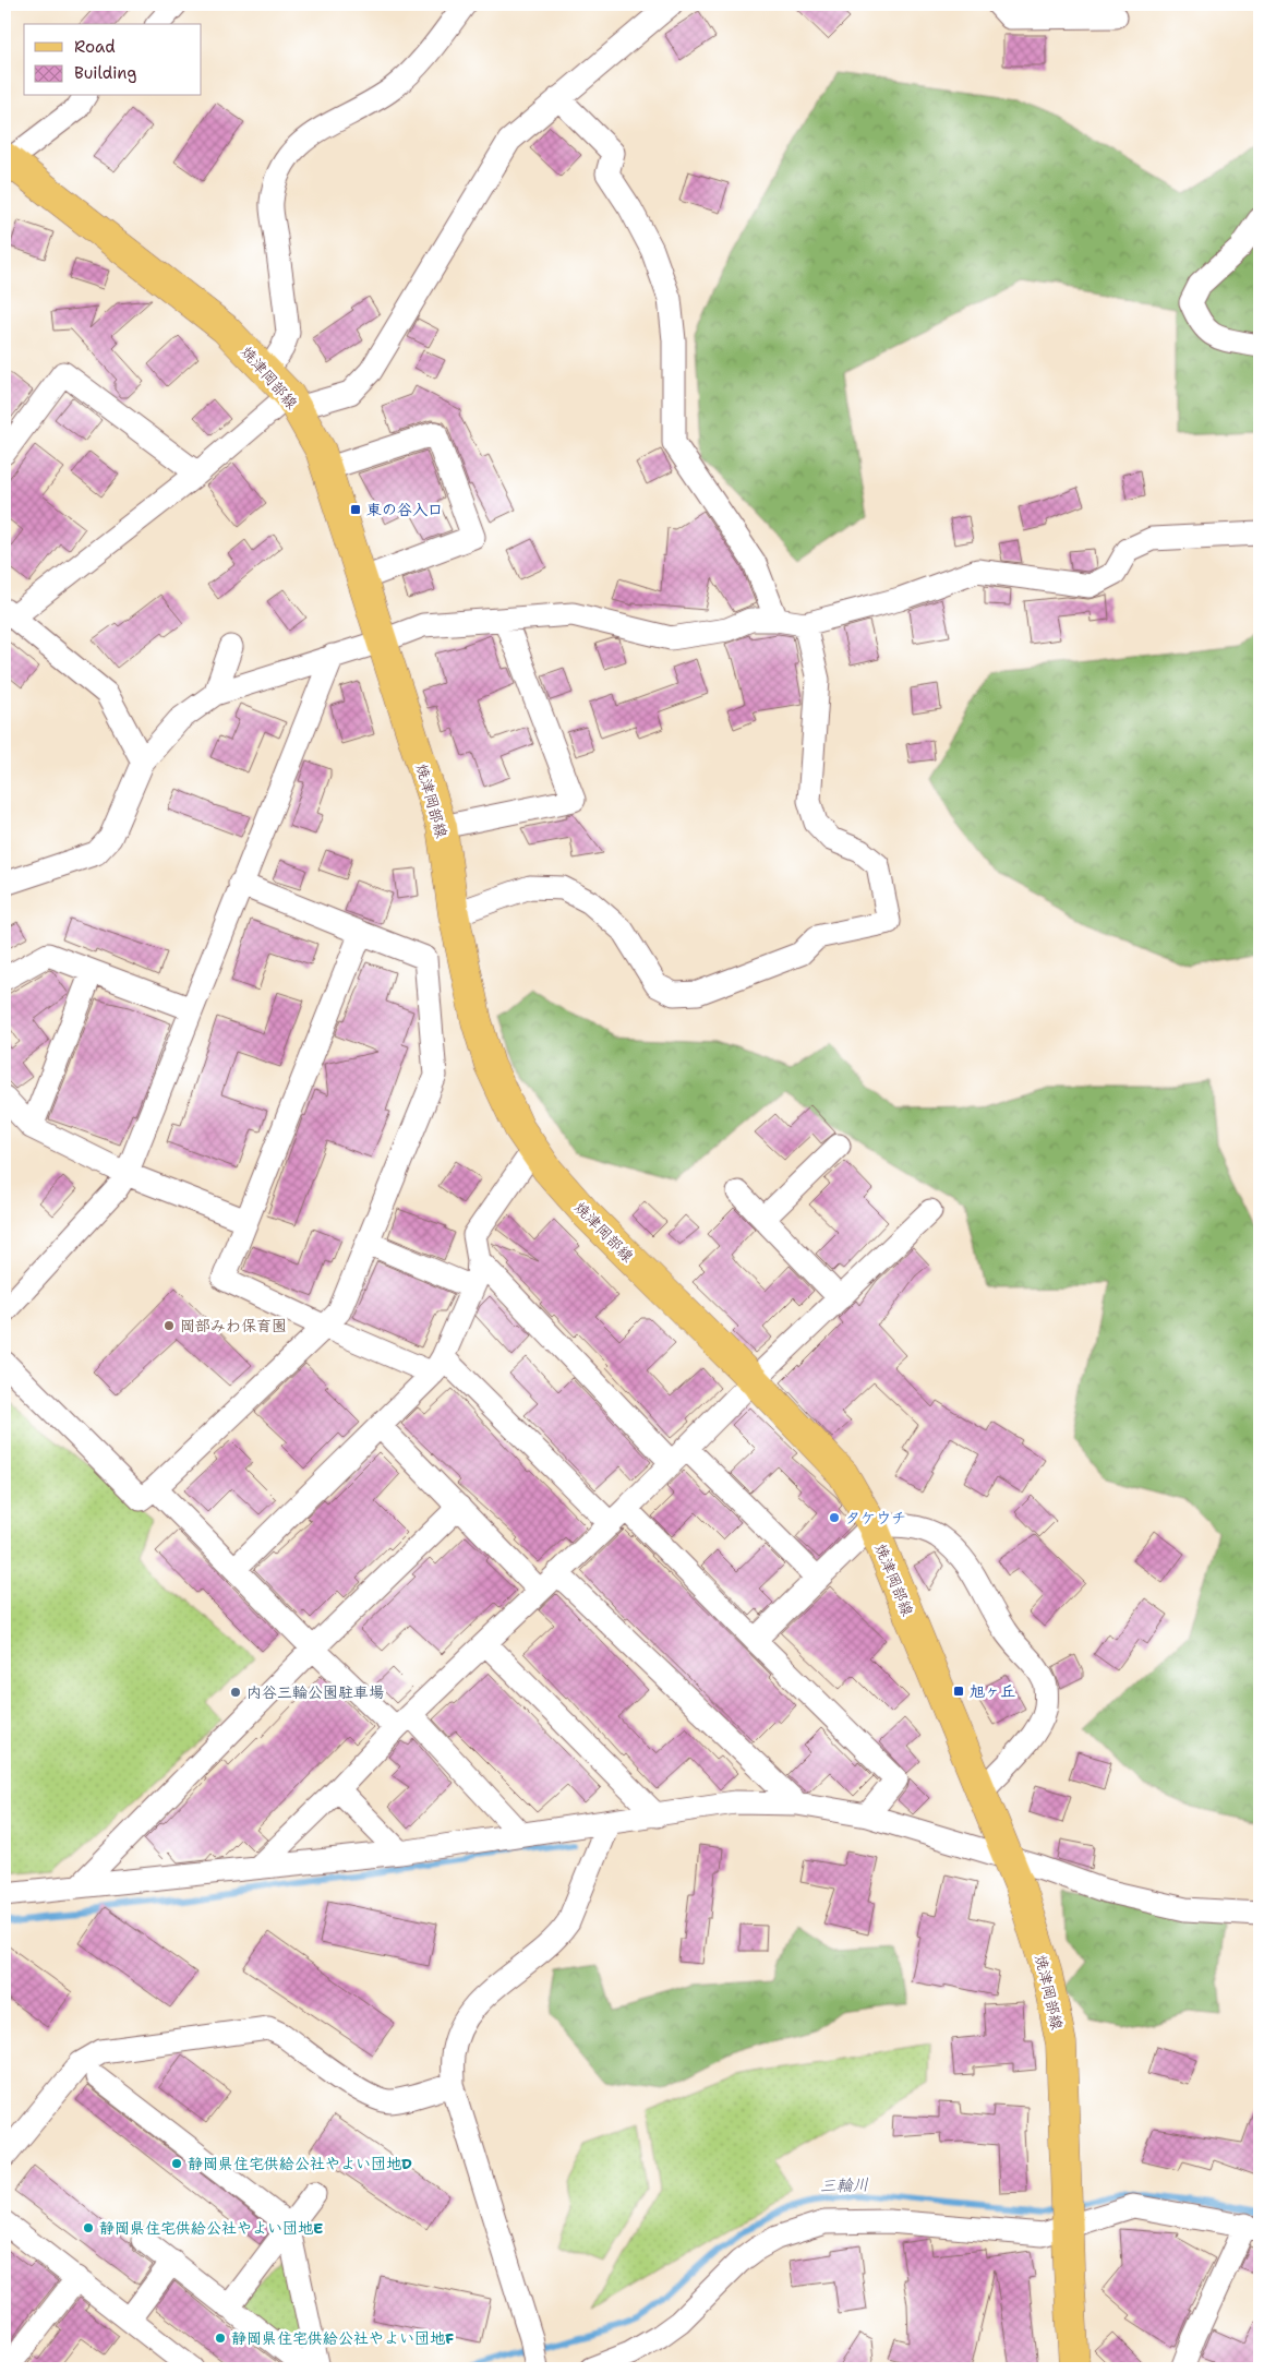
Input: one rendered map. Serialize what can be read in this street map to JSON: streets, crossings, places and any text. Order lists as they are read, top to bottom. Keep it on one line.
{"streets":{"main road":["焼津岡部線"]},"water":["三輪川"],"places":{"transit":["東の谷入口","旭ヶ丘"],"other":["岡部みわ保育園","タケウチ","内谷三輪公園駐車場","静岡県住宅供給公社やよい団地D","静岡県住宅供給公社やよい団地E","静岡県住宅供給公社やよい団地F"]},"legend":["Road","Building"]}
